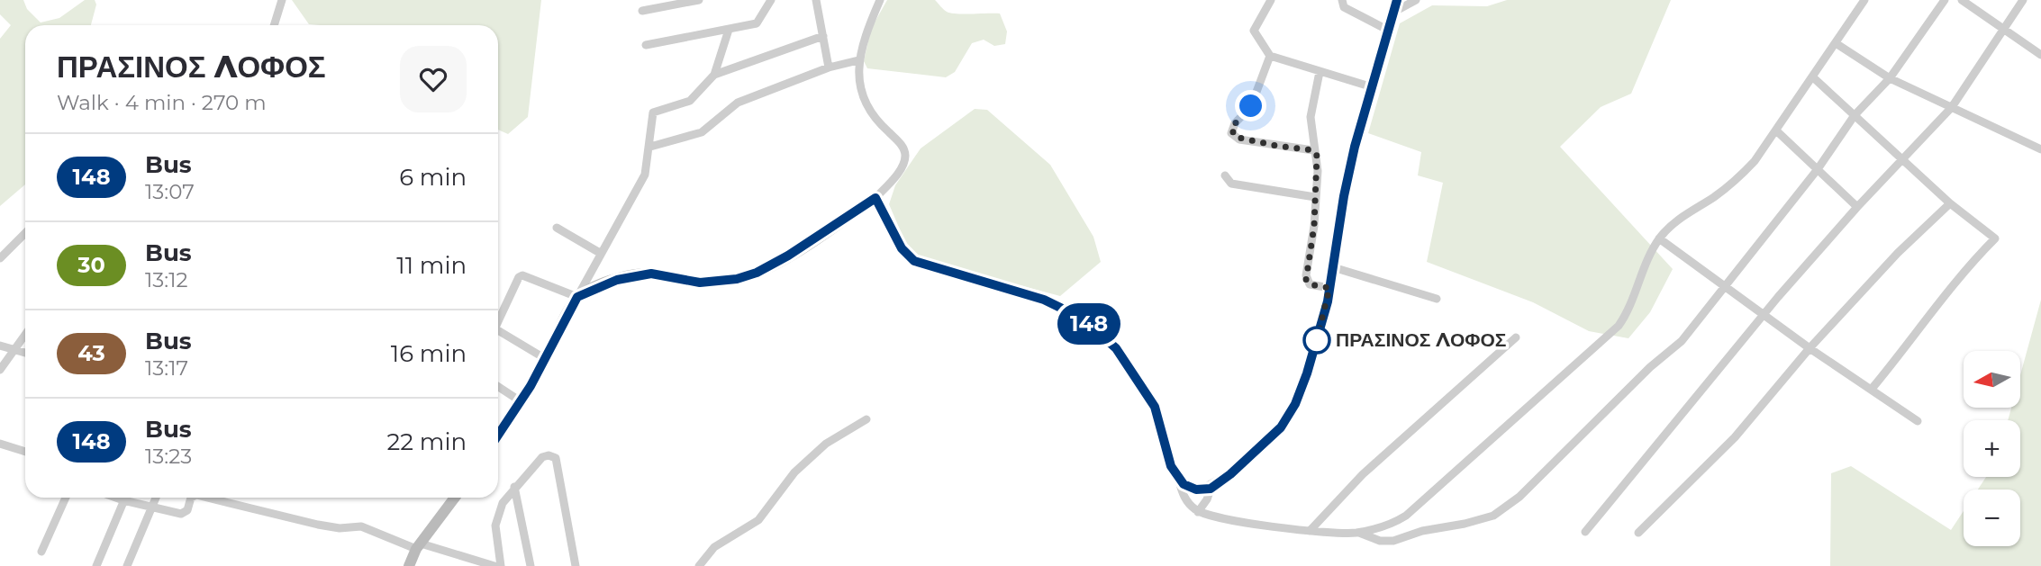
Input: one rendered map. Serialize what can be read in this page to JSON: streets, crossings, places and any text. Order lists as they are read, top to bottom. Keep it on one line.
{"places":["ΠΡΑΣΙΝΟΣ ΛΟΦΟΣ"],"lines":["bus line 148"],"north":"left","page":{"on_map":"148","heading":["ΠΡΑΣΙΝΟΣ ΛΟΦΟΣ","Walk · 4 min · 270 m"],"list":[{"mark":"148","name":"Bus","note":"13:07","value":"6 min"},{"mark":"30","name":"Bus","note":"13:12","value":"11 min"},{"mark":"43","name":"Bus","note":"13:17","value":"16 min"},{"mark":"148","name":"Bus","note":"13:23","value":"22 min"}],"map_buttons":["+","−"]}}
